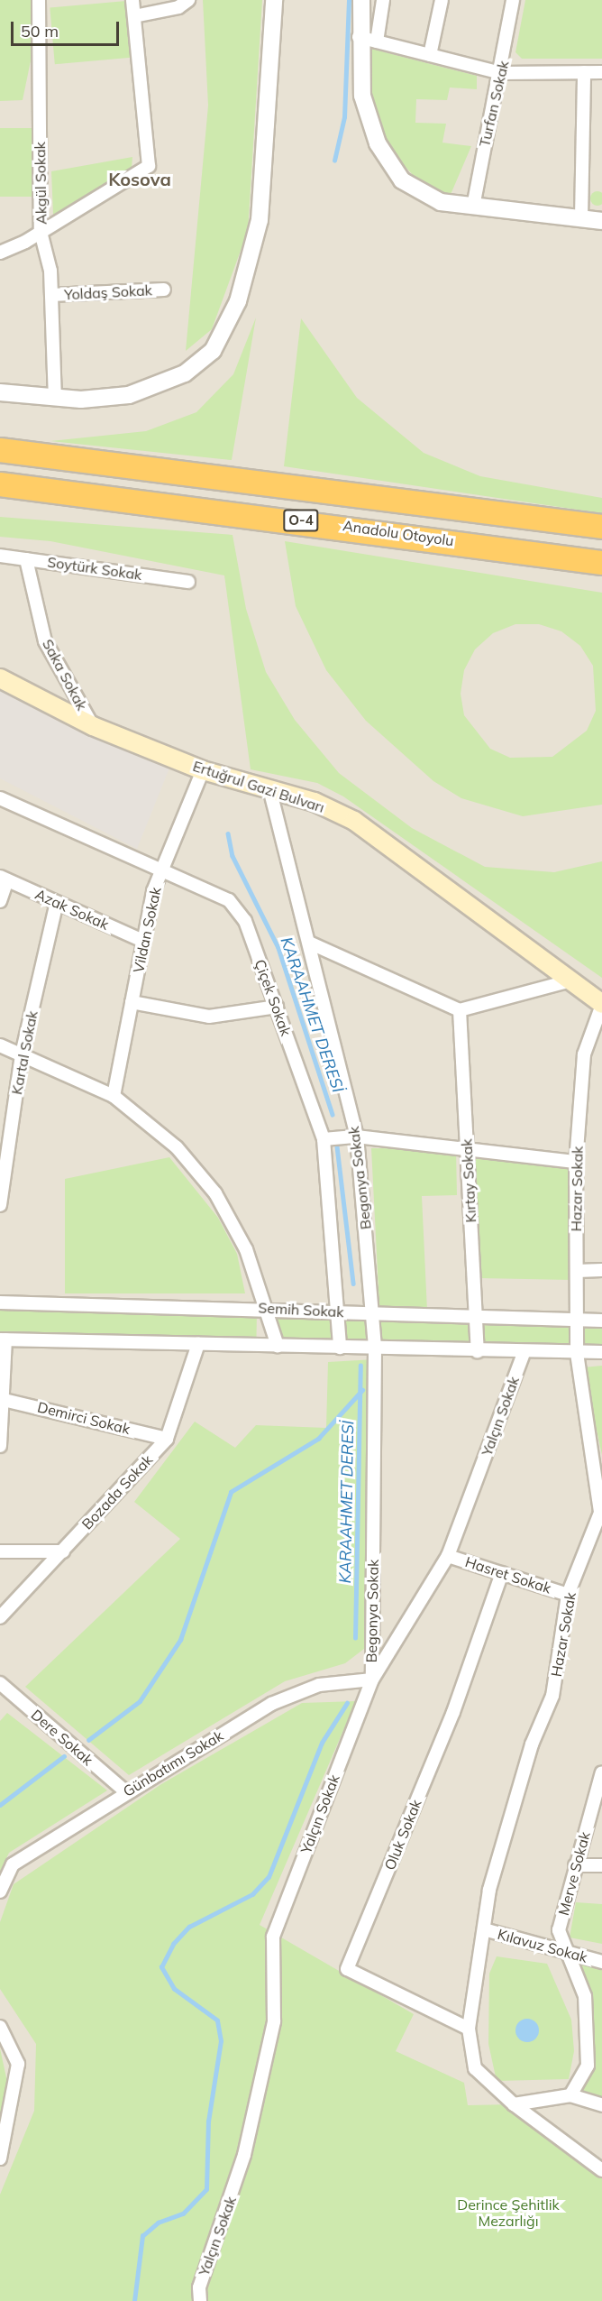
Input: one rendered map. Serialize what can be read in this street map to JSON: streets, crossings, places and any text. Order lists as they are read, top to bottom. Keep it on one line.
{"streets":{"highway":["O-4","Anadolu Otoyolu"],"main road":["Ertuğrul Gazi Bulvarı"],"street":["Turfan Sokak","Akgül Sokak","Yoldaş Sokak","Soytürk Sokak","Saka Sokak","Azak Sokak","Vildan Sokak","Çiçek Sokak","Kartal Sokak","Begonya Sokak","Kırtay Sokak","Hazar Sokak","Semih Sokak","Yalçın Sokak","Demirci Sokak","Bozada Sokak","Hasret Sokak","Dere Sokak","Günbatımı Sokak","Oluk Sokak","Merve Sokak","Kılavuz Sokak"]},"crossings":[["Akgül Sokak","Yoldaş Sokak"],["Soytürk Sokak","Saka Sokak"],["Saka Sokak","Ertuğrul Gazi Bulvarı"],["Ertuğrul Gazi Bulvarı","Vildan Sokak"],["Ertuğrul Gazi Bulvarı","Begonya Sokak"],["Ertuğrul Gazi Bulvarı","Hazar Sokak"],["Azak Sokak","Vildan Sokak"],["Azak Sokak","Kartal Sokak"],["Vildan Sokak","Çiçek Sokak"],["Çiçek Sokak","Begonya Sokak"],["Çiçek Sokak","Semih Sokak"],["Begonya Sokak","Semih Sokak"],["Begonya Sokak","Yalçın Sokak"],["Begonya Sokak","Günbatımı Sokak"],["Kırtay Sokak","Semih Sokak"],["Hazar Sokak","Semih Sokak"],["Hazar Sokak","Hasret Sokak"],["Hazar Sokak","Oluk Sokak"],["Hazar Sokak","Merve Sokak"],["Hazar Sokak","Kılavuz Sokak"],["Yalçın Sokak","Hasret Sokak"],["Yalçın Sokak","Günbatımı Sokak"],["Demirci Sokak","Bozada Sokak"],["Hasret Sokak","Oluk Sokak"],["Dere Sokak","Günbatımı Sokak"],["Oluk Sokak","Merve Sokak"],["Oluk Sokak","Kılavuz Sokak"],["Merve Sokak","Kılavuz Sokak"]],"districts":["Kosova"],"water":["KARAAHMET DERESİ"],"parks":["Derince Şehitlik Mezarlığı"],"scale_bar":"50 m"}
